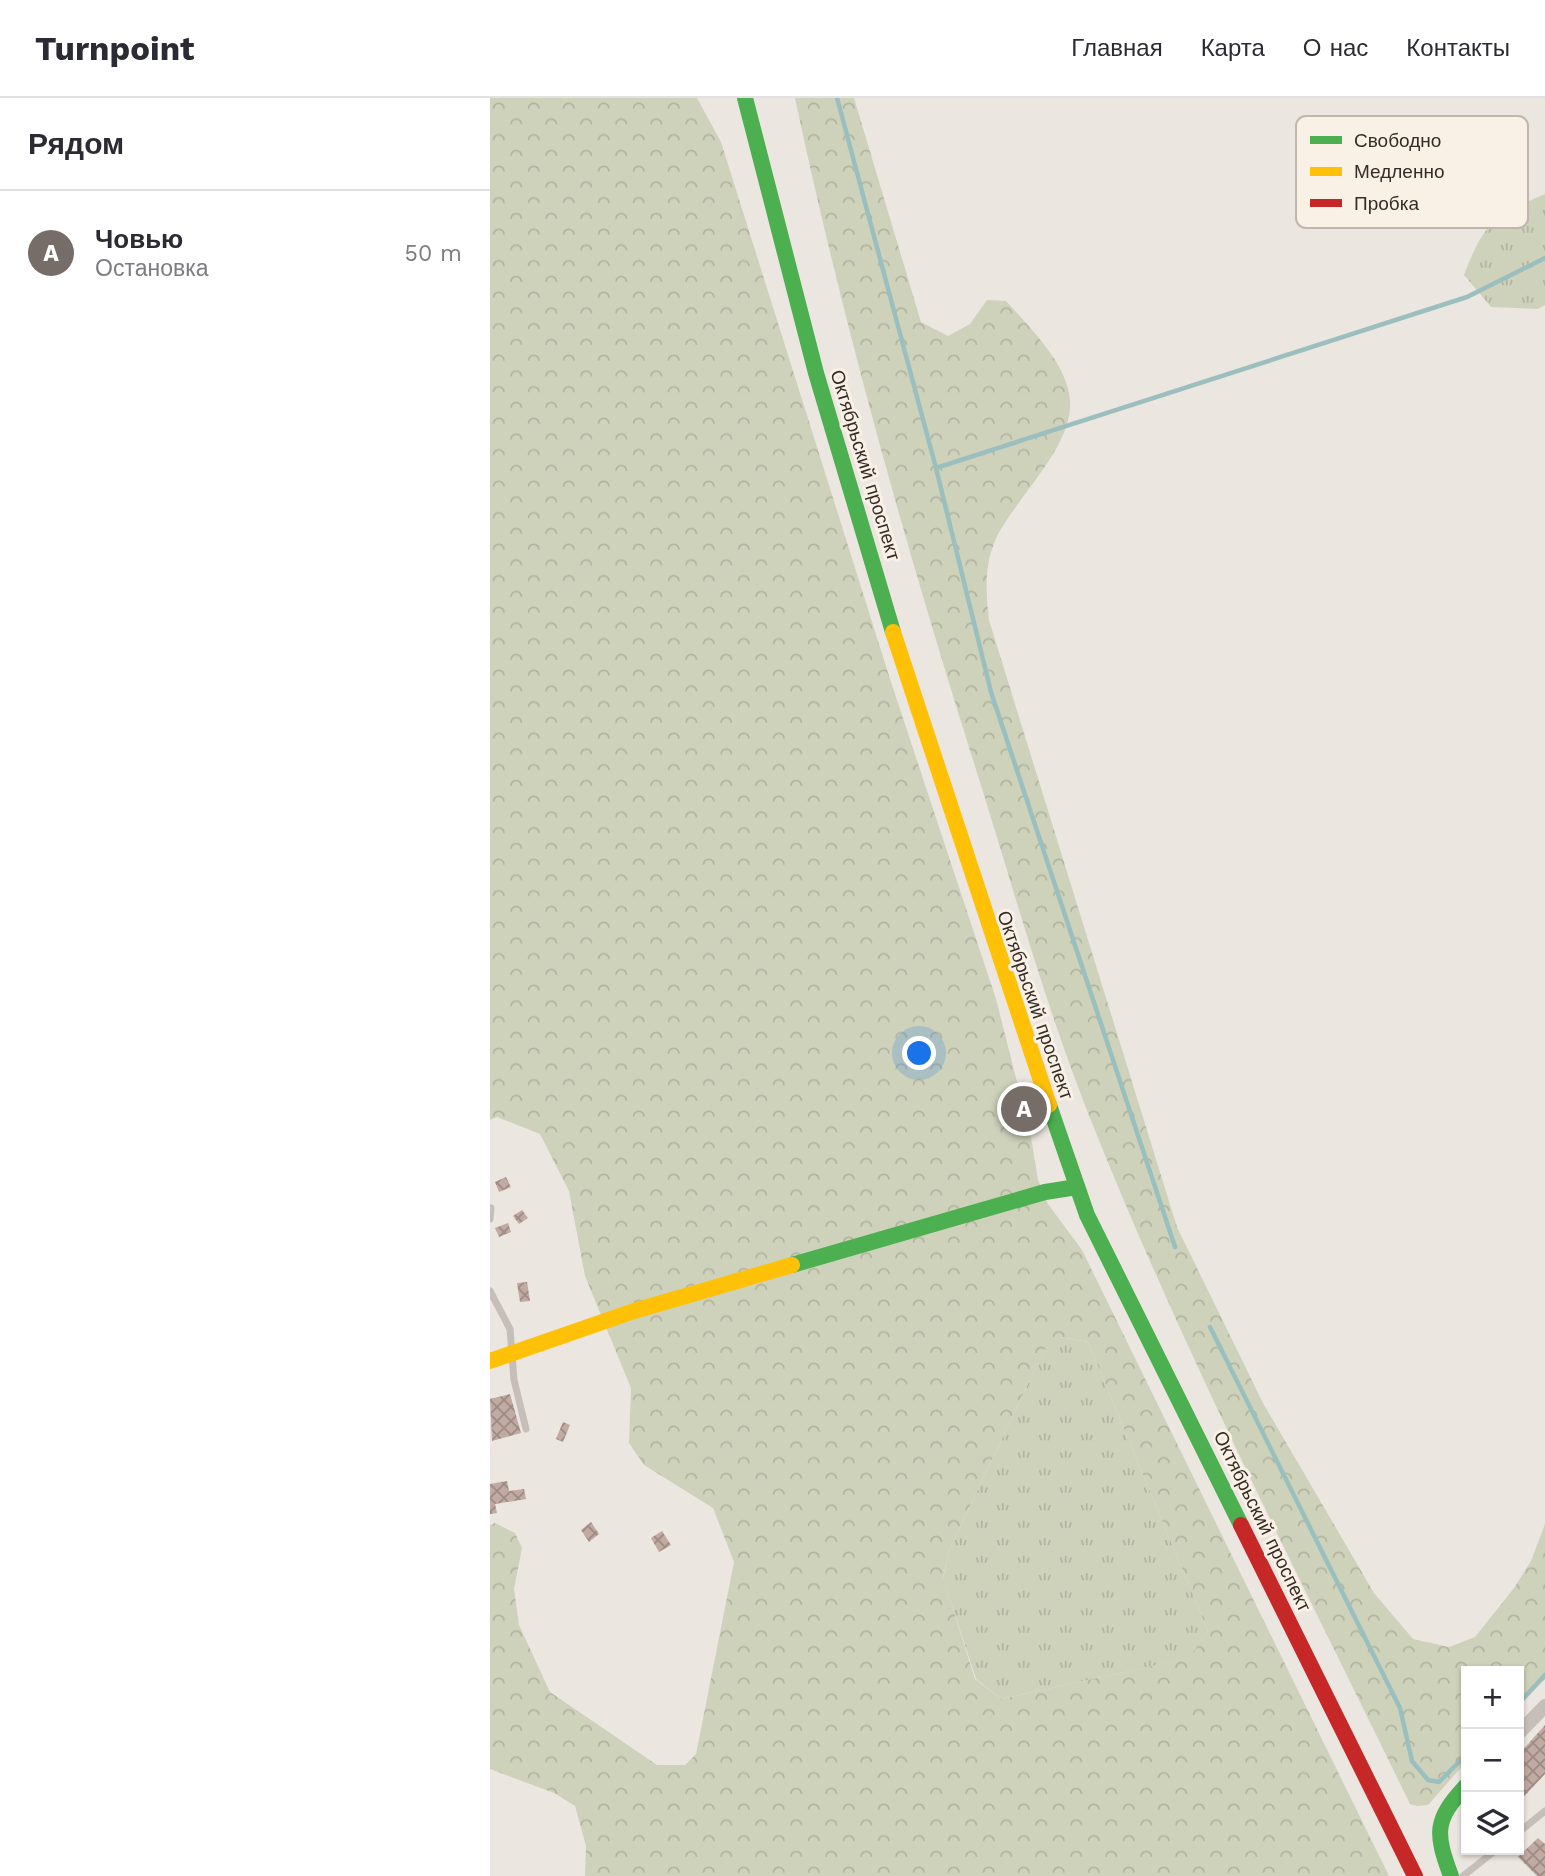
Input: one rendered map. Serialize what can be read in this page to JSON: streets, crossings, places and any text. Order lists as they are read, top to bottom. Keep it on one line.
{"streets":{"main road":["Октябрьский проспект"]},"legend":["Свободно","Медленно","Пробка"],"page":{"header":"Turnpoint","nav":["Главная","Карта","О нас","Контакты"],"heading":"Рядом","list":[{"mark":"A","name":"Човью","note":"Остановка","value":"50 m"}],"pins":"A","map_buttons":["+","−"]}}
